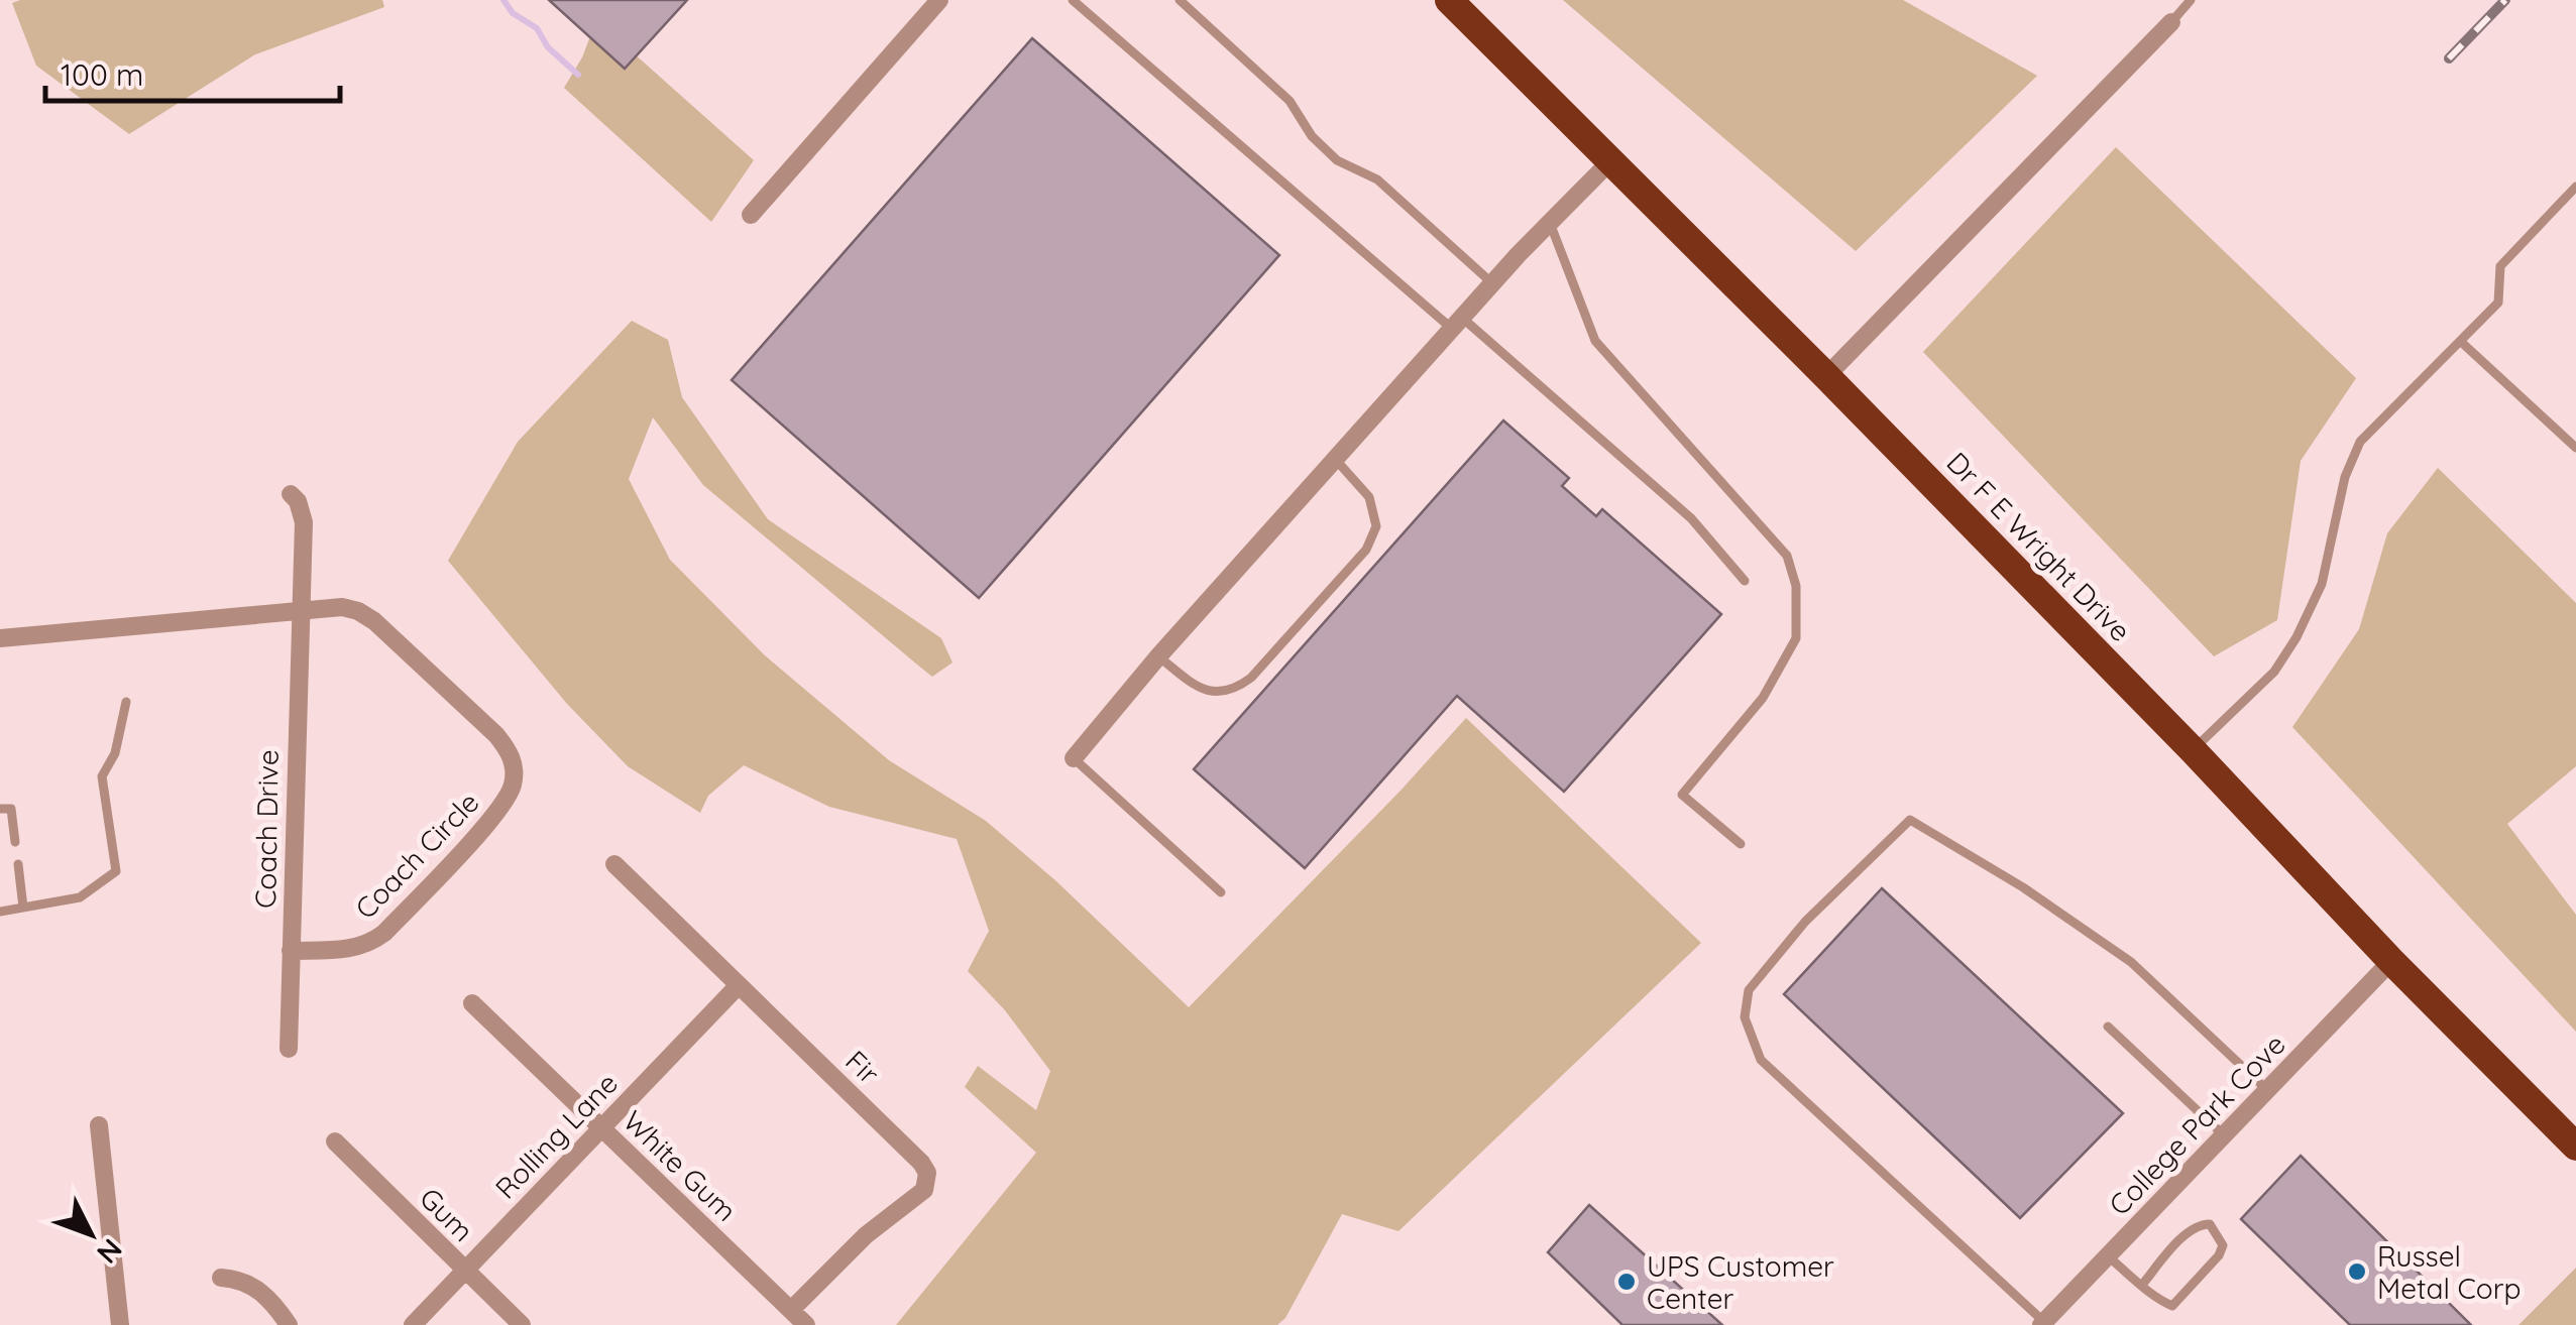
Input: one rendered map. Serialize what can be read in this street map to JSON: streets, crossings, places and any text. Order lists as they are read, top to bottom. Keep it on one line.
{"streets":{"highway":["Dr F E Wright Drive"],"street":["Coach Drive","Coach Circle","Fir","College Park Cove","Rolling Lane","White Gum","Gum"]},"crossings":[["Dr F E Wright Drive","College Park Cove"],["Coach Drive","Coach Circle"],["Fir","Rolling Lane"],["Fir","White Gum"],["Rolling Lane","White Gum"],["Rolling Lane","Gum"]],"places":["Russel Metal Corp","UPS Customer Center"],"scale_bar":"100 m","north":"bottom right"}
